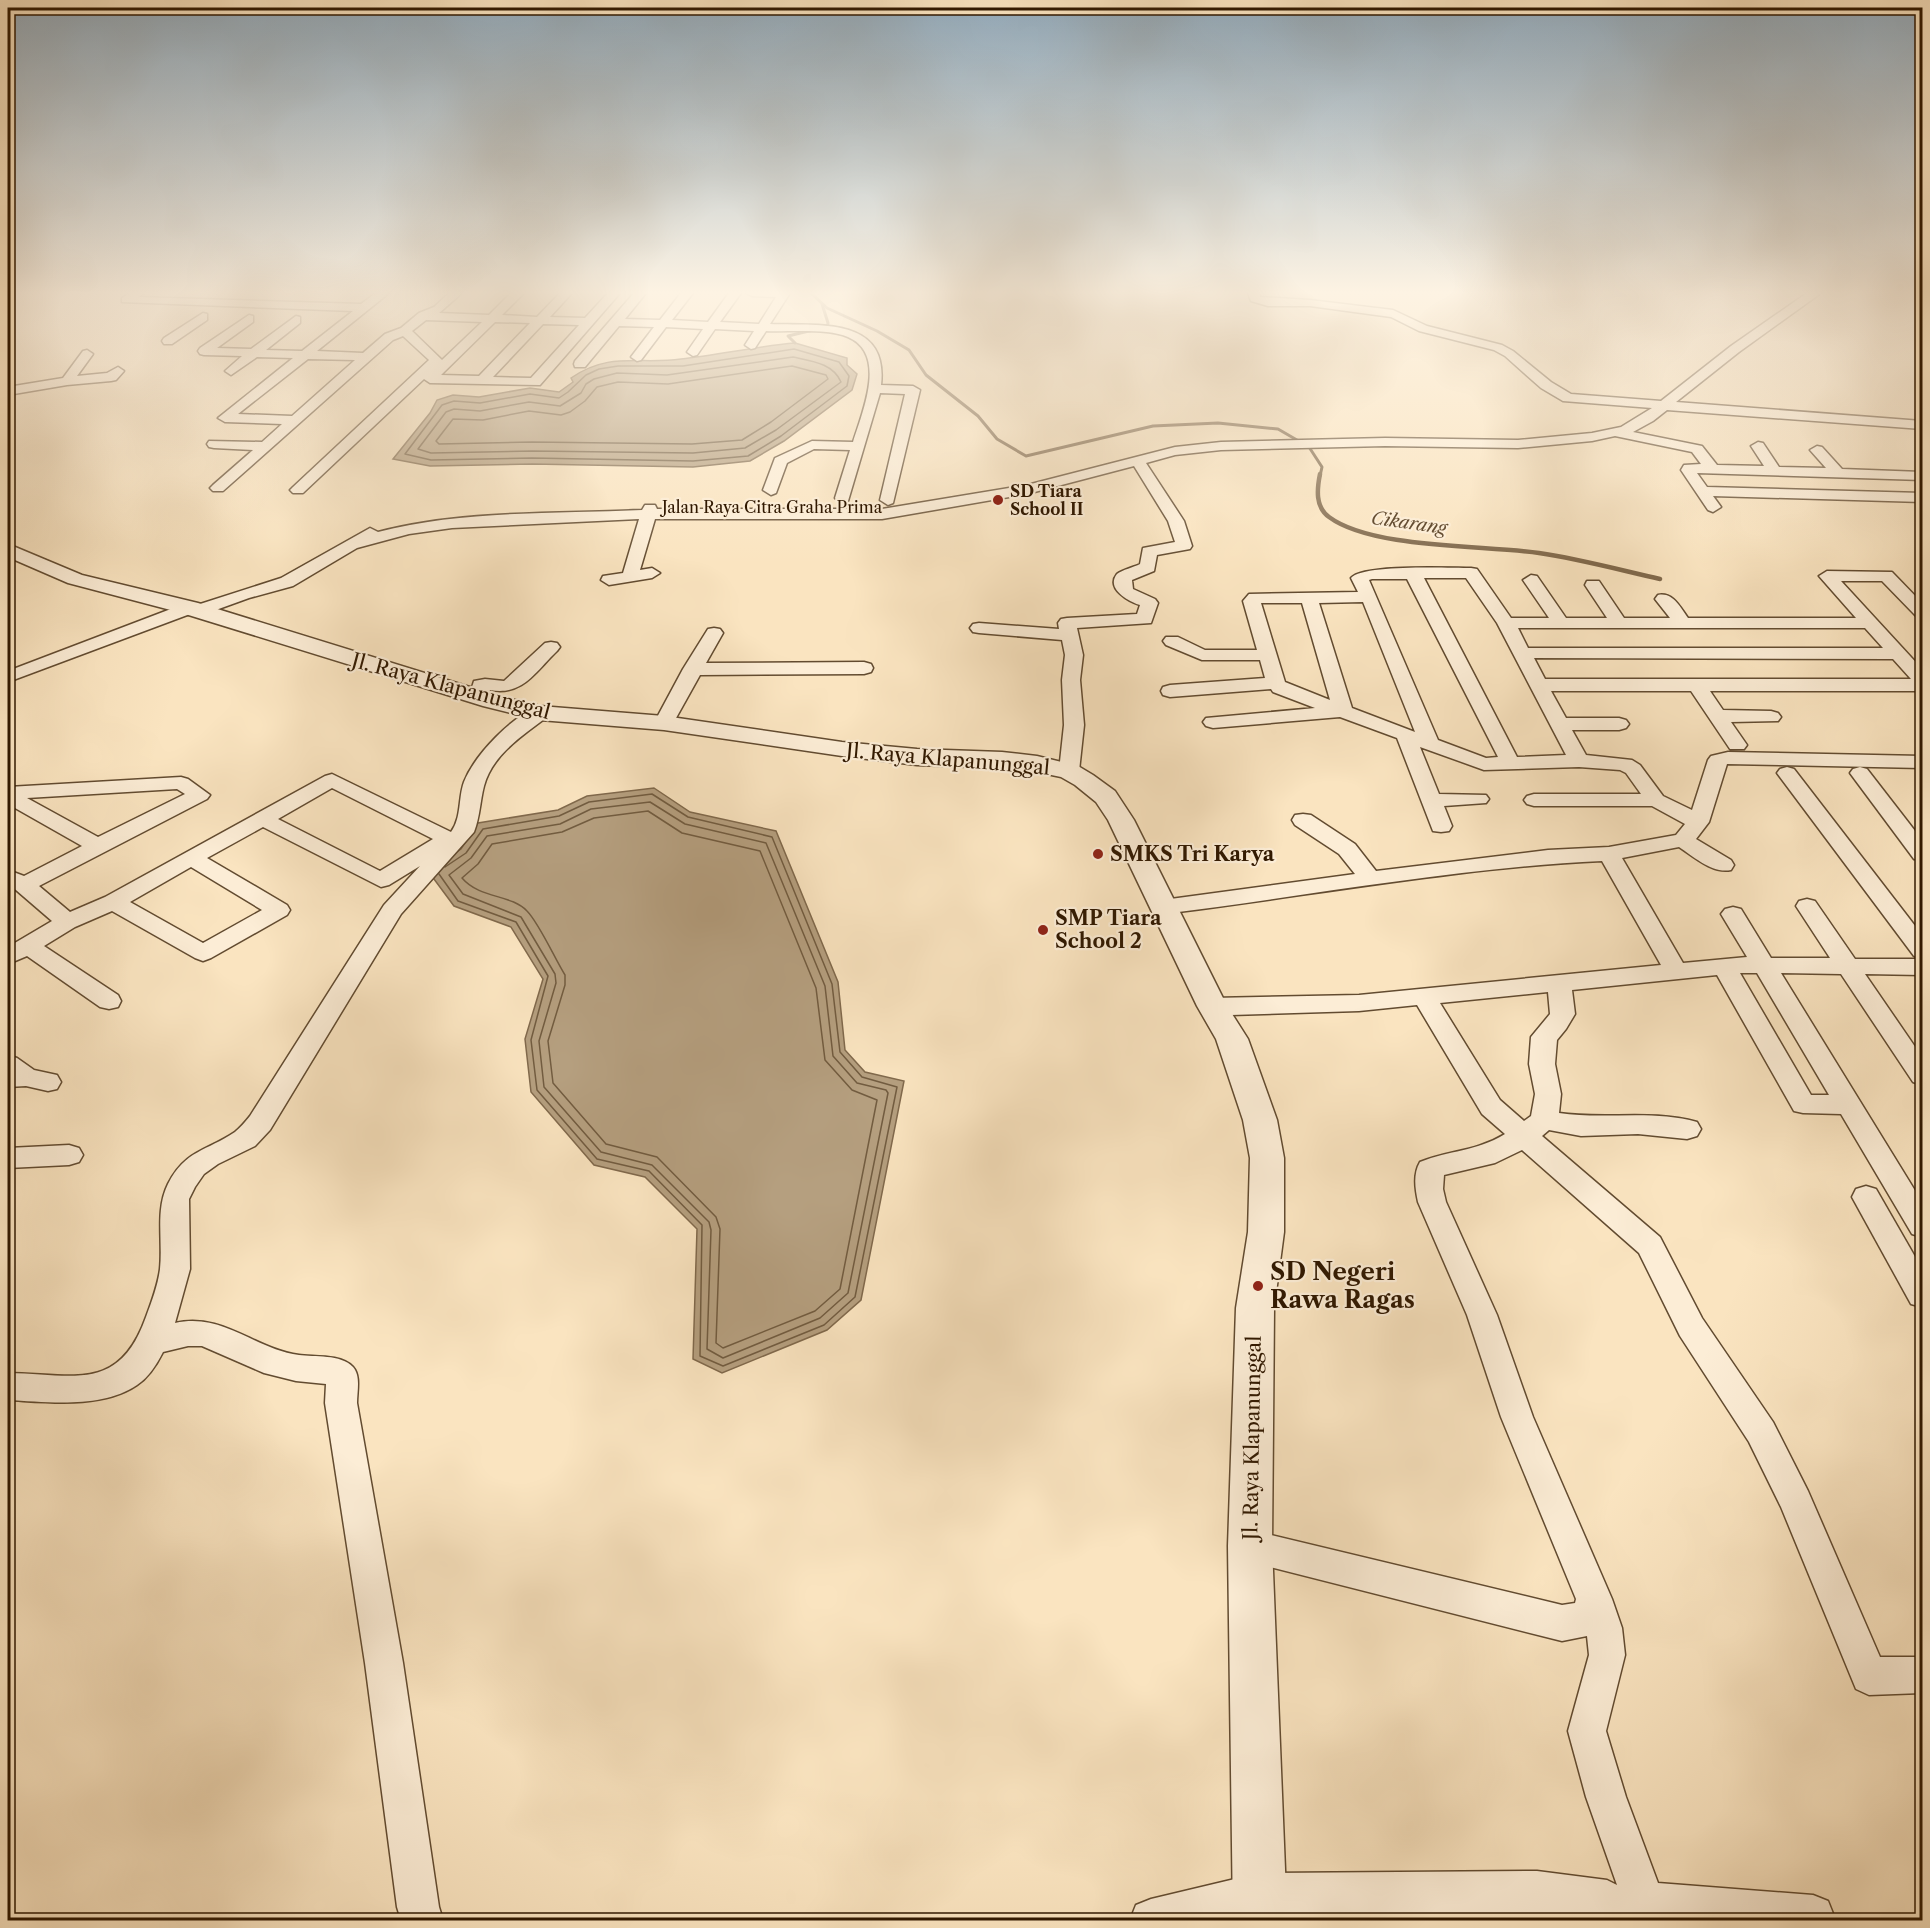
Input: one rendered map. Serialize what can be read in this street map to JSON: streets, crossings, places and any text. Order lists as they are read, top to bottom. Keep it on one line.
{"streets":{"street":["Jalan Raya Citra Graha Prima","Jl. Raya Klapanunggal"]},"crossings":[["Jalan Raya Citra Graha Prima","Jl. Raya Klapanunggal"]],"water":["Cikarang"],"places":["SD Tiara School II","SMKS Tri Karya","SMP Tiara School 2","SD Negeri Rawa Ragas"]}
